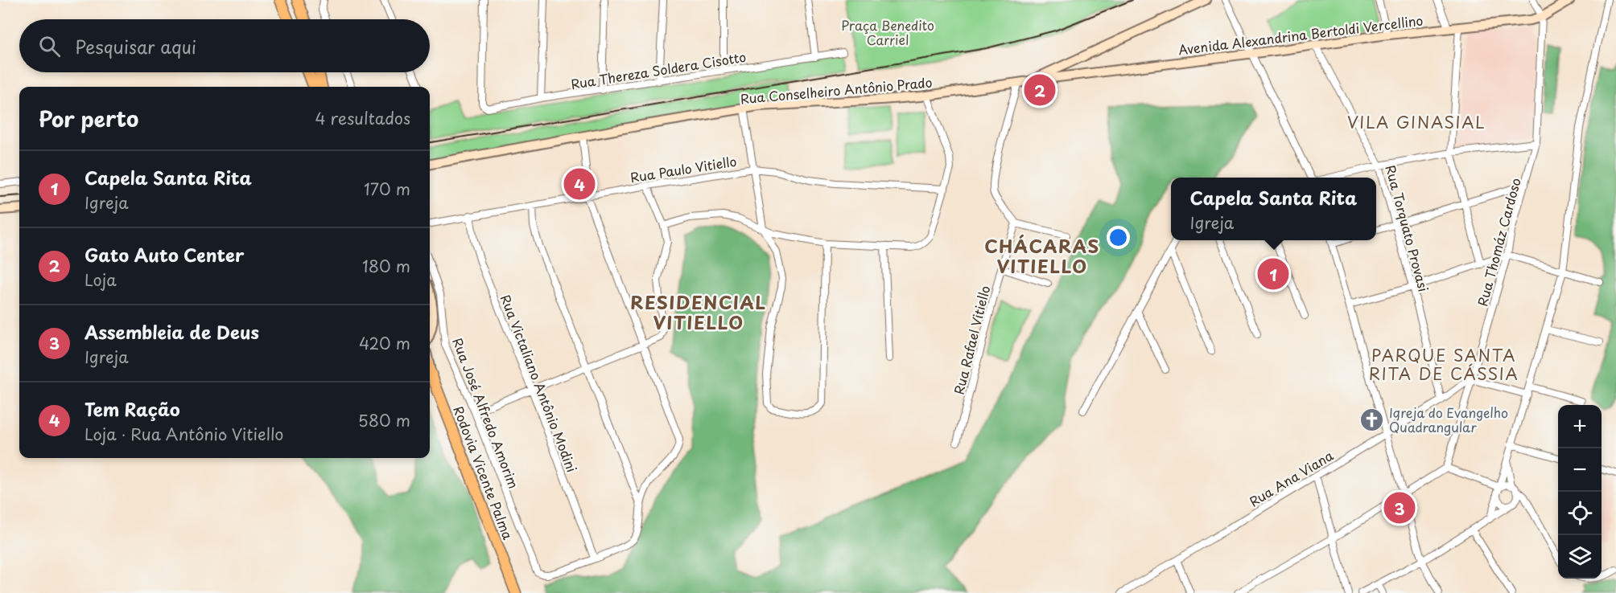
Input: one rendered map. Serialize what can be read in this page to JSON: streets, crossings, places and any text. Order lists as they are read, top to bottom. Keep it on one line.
{"streets":{"main road":["Avenida Alexandrina Bertoldi Vercellino","Rua Conselheiro Antônio Prado","Rodovia Vicente Palma"],"street":["Rua Thereza Soldera Cisotto","Rua Paulo Vitiello","Rua Torquato Provasi","Rua Thomáz Cardoso","Rua Rafael Vitiello","Rua Victaliano Antônio Modini","Rua José Alfredo Amorim","Rua Ana Viana"]},"crossings":[["Avenida Alexandrina Bertoldi Vercellino","Rua Conselheiro Antônio Prado"],["Avenida Alexandrina Bertoldi Vercellino","Rua Torquato Provasi"],["Avenida Alexandrina Bertoldi Vercellino","Rua Thomáz Cardoso"],["Rua Paulo Vitiello","Rua Victaliano Antônio Modini"],["Rua Torquato Provasi","Rua Ana Viana"],["Rua Thomáz Cardoso","Rua Ana Viana"],["Rua Victaliano Antônio Modini","Rua José Alfredo Amorim"]],"districts":["VILA GINASIAL","CHÁCARAS VITIELLO","RESIDENCIAL VITIELLO","PARQUE SANTA RITA DE CÁSSIA"],"parks":["Praça Benedito Carriel"],"places":{"church":["Igreja do Evangelho Quadrangular"]},"page":{"search":"Pesquisar aqui","pins":["2","4","1","3"],"heading":["Por perto","4 resultados"],"list":[{"mark":"1","name":"Capela Santa Rita","note":"Igreja","value":"170 m"},{"mark":"2","name":"Gato Auto Center","note":"Loja","value":"180 m"},{"mark":"3","name":"Assembleia de Deus","note":"Igreja","value":"420 m"},{"mark":"4","name":"Tem Ração","note":"Loja · Rua Antônio Vitiello","value":"580 m"}],"popup":["Capela Santa Rita","Igreja"],"map_buttons":["+","−"]}}
